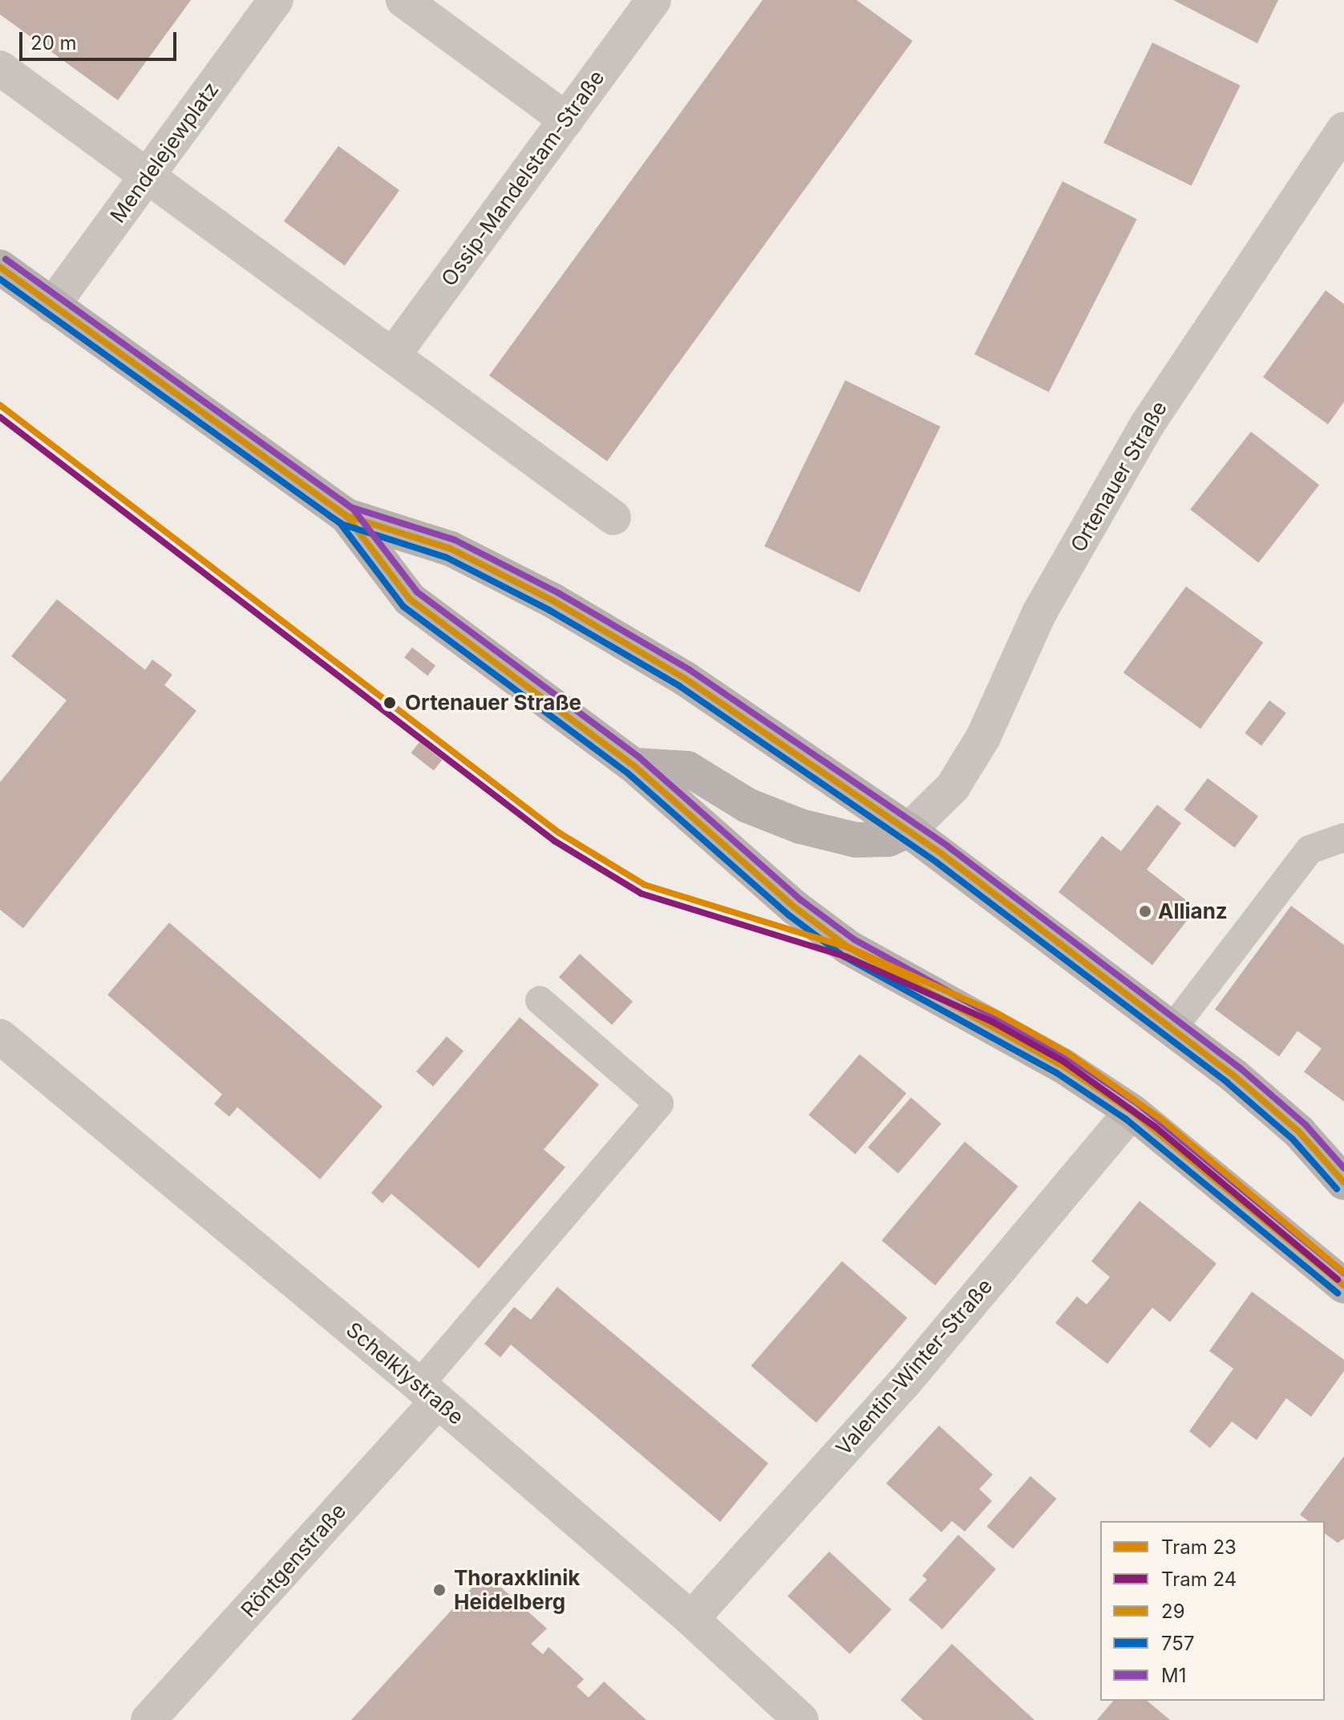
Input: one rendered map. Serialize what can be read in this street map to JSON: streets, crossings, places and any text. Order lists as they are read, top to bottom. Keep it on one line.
{"streets":{"street":["Mendelejewplatz","Ossip-Mandelstam-Straße","Ortenauer Straße","Valentin-Winter-Straße","Schelklystraße","Röntgenstraße"]},"crossings":[["Valentin-Winter-Straße","Schelklystraße"],["Schelklystraße","Röntgenstraße"]],"places":["Ortenauer Straße","Allianz","Thoraxklinik Heidelberg"],"lines":["transit line M1","transit line 29","transit line 757","tram line 23","tram line 24"],"legend":["Tram 23","Tram 24","29","757","M1"],"scale_bar":"20 m"}
